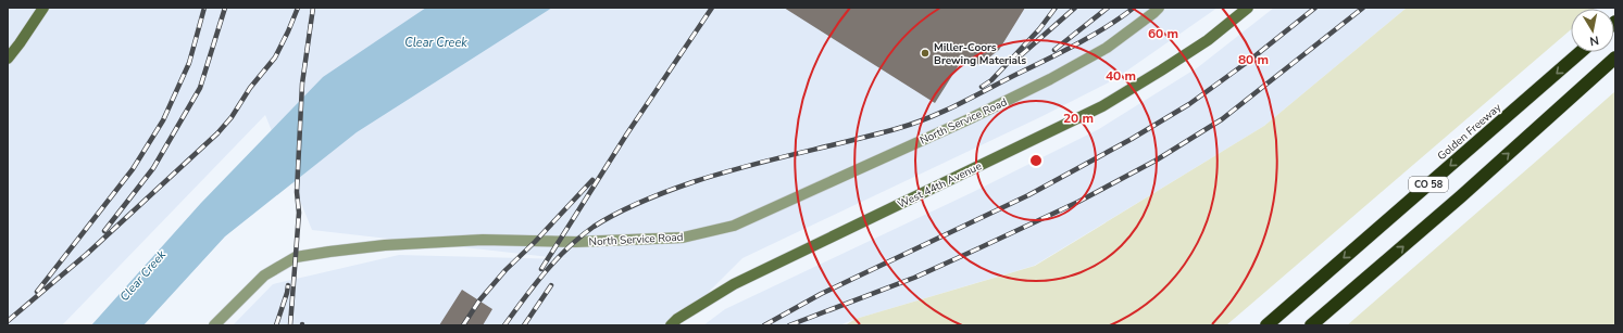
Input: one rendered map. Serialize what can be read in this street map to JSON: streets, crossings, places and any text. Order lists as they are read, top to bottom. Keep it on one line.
{"streets":{"highway":["Golden Freeway","CO 58"],"street":["North Service Road","West 44th Avenue"]},"water":["Clear Creek"],"places":["Miller-Coors Brewing Materials"],"north":"bottom","rings":["60 m","80 m","40 m","20 m"]}
